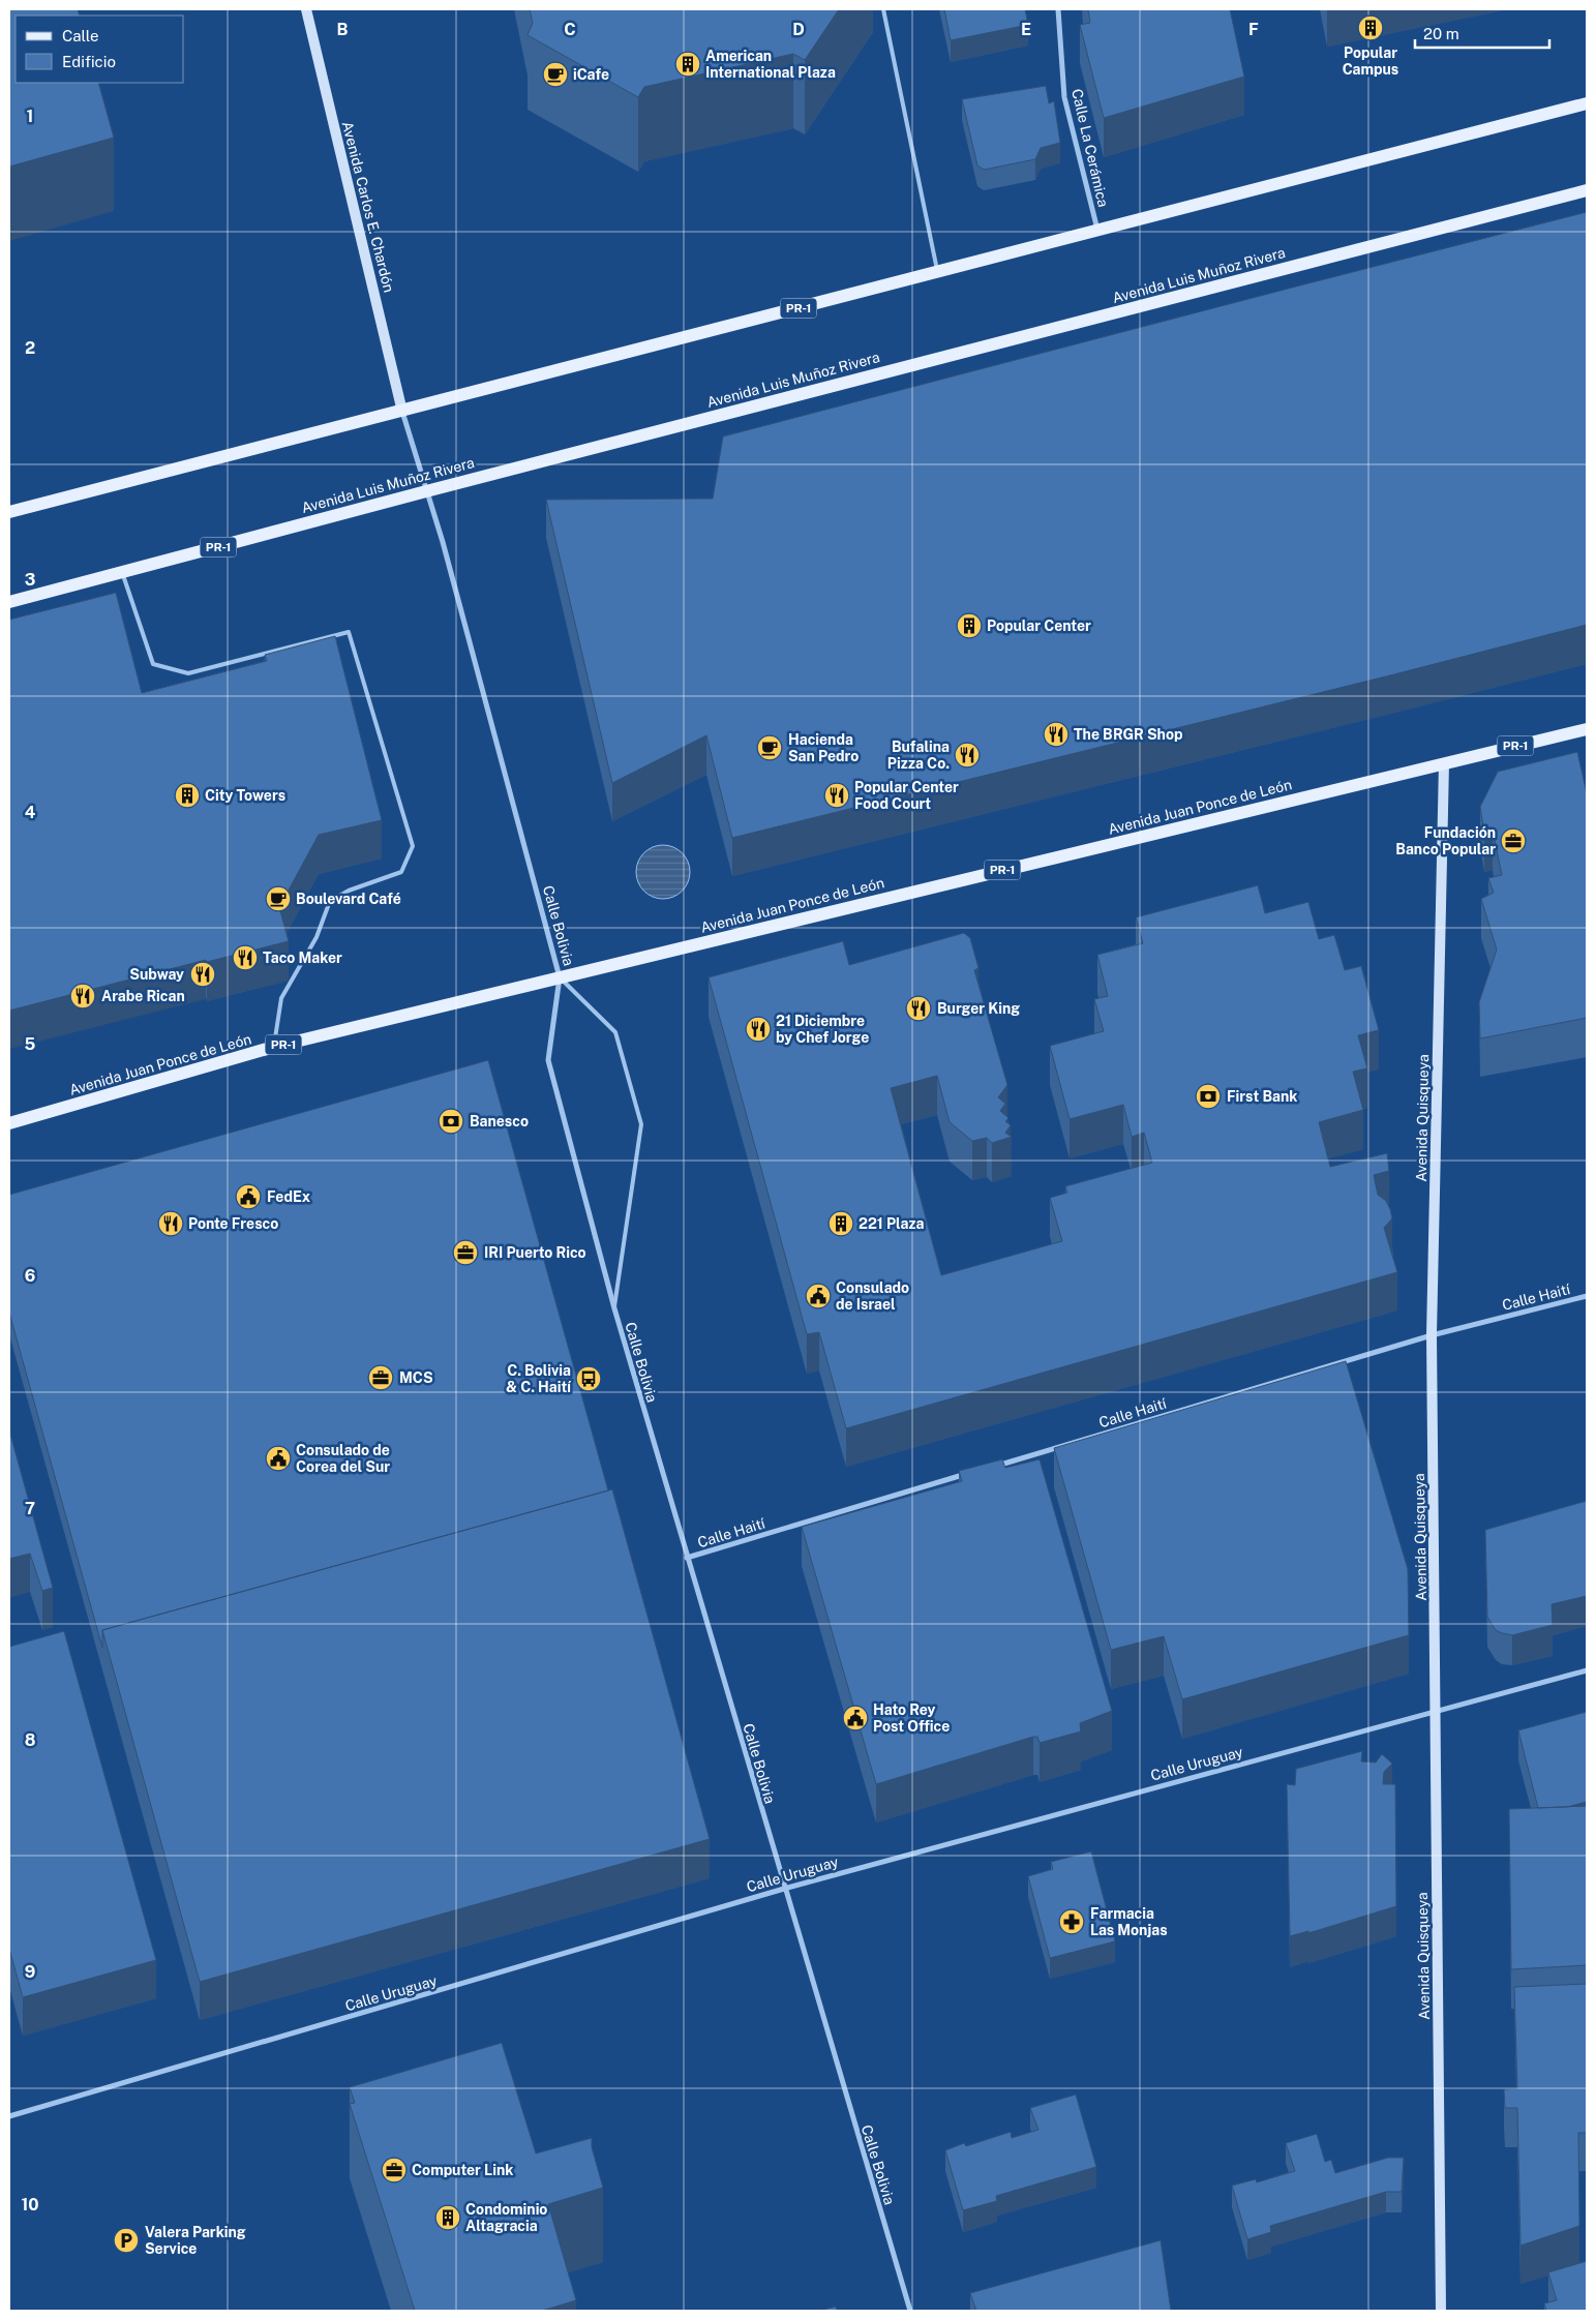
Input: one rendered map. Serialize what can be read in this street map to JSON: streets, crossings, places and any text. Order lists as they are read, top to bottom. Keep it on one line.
{"streets":{"main road":["Avenida Luis Muñoz Rivera","PR-1","Avenida Juan Ponce de León"],"street":["Calle La Cerámica","Avenida Carlos E. Chardón","Calle Bolivia","Avenida Quisqueya","Calle Haití","Calle Uruguay"]},"crossings":[["Calle La Cerámica","PR-1"],["Avenida Carlos E. Chardón","PR-1"],["Avenida Carlos E. Chardón","Calle Bolivia"],["Avenida Luis Muñoz Rivera","Calle Bolivia"],["PR-1","Calle Bolivia"],["Avenida Juan Ponce de León","Calle Bolivia"],["Avenida Juan Ponce de León","Avenida Quisqueya"],["Calle Bolivia","Calle Haití"],["Calle Bolivia","Calle Uruguay"],["Avenida Quisqueya","Calle Haití"],["Avenida Quisqueya","Calle Uruguay"]],"places":{"building":["Popular Campus","American International Plaza","Popular Center","City Towers","221 Plaza","Condominio Altagracia"],"cafe":["iCafe","Hacienda San Pedro","Boulevard Café"],"restaurant":["The BRGR Shop","Bufalina Pizza Co.","Popular Center Food Court","Taco Maker","Subway","Arabe Rican","Burger King","21 Diciembre by Chef Jorge","Ponte Fresco"],"office":["Fundación Banco Popular","IRI Puerto Rico","MCS","Computer Link"],"bank":["First Bank","Banesco"],"public building":["FedEx","Consulado de Israel","Consulado de Corea del Sur","Hato Rey Post Office"],"bus stop":["C. Bolivia & C. Haití"],"pharmacy":["Farmacia Las Monjas"],"parking":["Valera Parking Service"]},"legend":["Calle","Edificio"],"scale_bar":"20 m","grid":{"columns":["B","C","D","E","F"],"rows":["1","2","3","4","5","6","7","8","9","10"]}}
